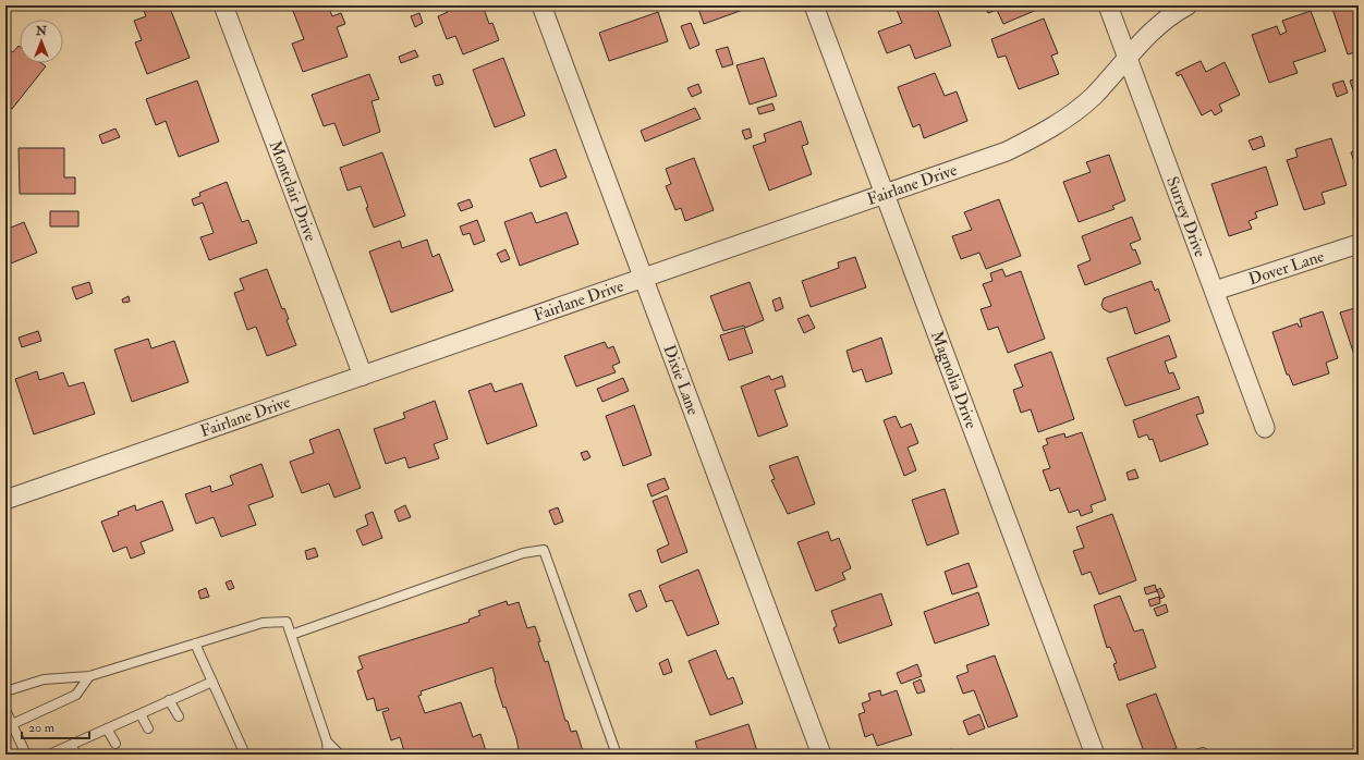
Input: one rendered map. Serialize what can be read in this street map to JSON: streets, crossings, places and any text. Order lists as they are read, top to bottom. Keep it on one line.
{"streets":{"street":["Fairlane Drive","Montclair Drive","Surrey Drive","Dover Lane","Dixie Lane","Magnolia Drive"]},"crossings":[["Fairlane Drive","Montclair Drive"],["Fairlane Drive","Surrey Drive"],["Fairlane Drive","Dixie Lane"],["Fairlane Drive","Magnolia Drive"],["Surrey Drive","Dover Lane"]],"scale_bar":"20 m","north":"top"}
